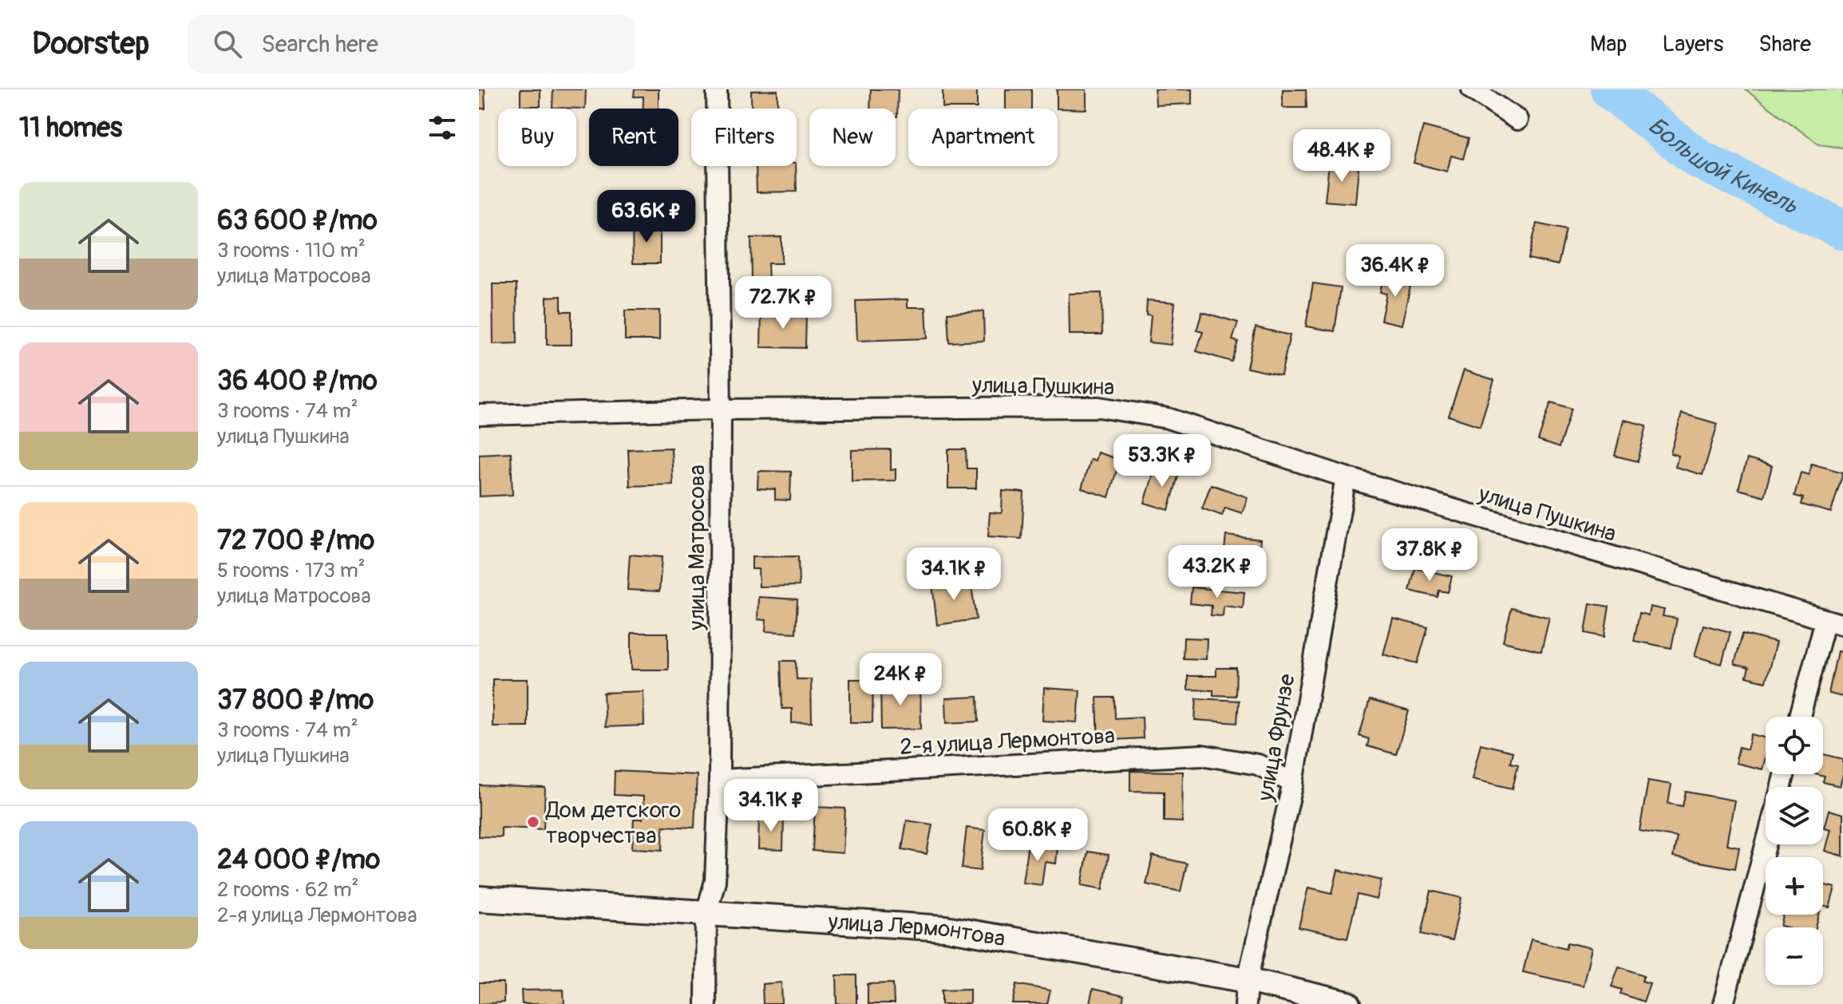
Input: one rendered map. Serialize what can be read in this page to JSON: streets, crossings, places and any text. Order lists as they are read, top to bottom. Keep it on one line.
{"streets":{"street":["улица Пушкина","улица Матросова","улица Фрунзе","2-я улица Лермонтова","улица Лермонтова"]},"crossings":[["улица Пушкина","улица Матросова"],["улица Пушкина","улица Фрунзе"],["улица Матросова","2-я улица Лермонтова"],["улица Матросова","улица Лермонтова"],["улица Фрунзе","2-я улица Лермонтова"],["улица Фрунзе","улица Лермонтова"]],"water":["Большой Кинель"],"places":["Дом детского творчества"],"page":{"header":"Doorstep","search":"Search here","nav":["Map","Layers","Share"],"heading":"11 homes","chip":["Buy","Rent","Filters","New","Apartment"],"price":["48.4K ₽","63.6K ₽","36.4K ₽","72.7K ₽","53.3K ₽","37.8K ₽","43.2K ₽","34.1K ₽","24K ₽","34.1K ₽","60.8K ₽"],"list":[{"name":"63 600 ₽/mo","note":"3 rooms · 110 m² · улица Матросова"},{"name":"36 400 ₽/mo","note":"3 rooms · 74 m² · улица Пушкина"},{"name":"72 700 ₽/mo","note":"5 rooms · 173 m² · улица Матросова"},{"name":"37 800 ₽/mo","note":"3 rooms · 74 m² · улица Пушкина"},{"name":"24 000 ₽/mo","note":"2 rooms · 62 m² · 2-я улица Лермонтова"}],"map_buttons":["+","−"]}}
